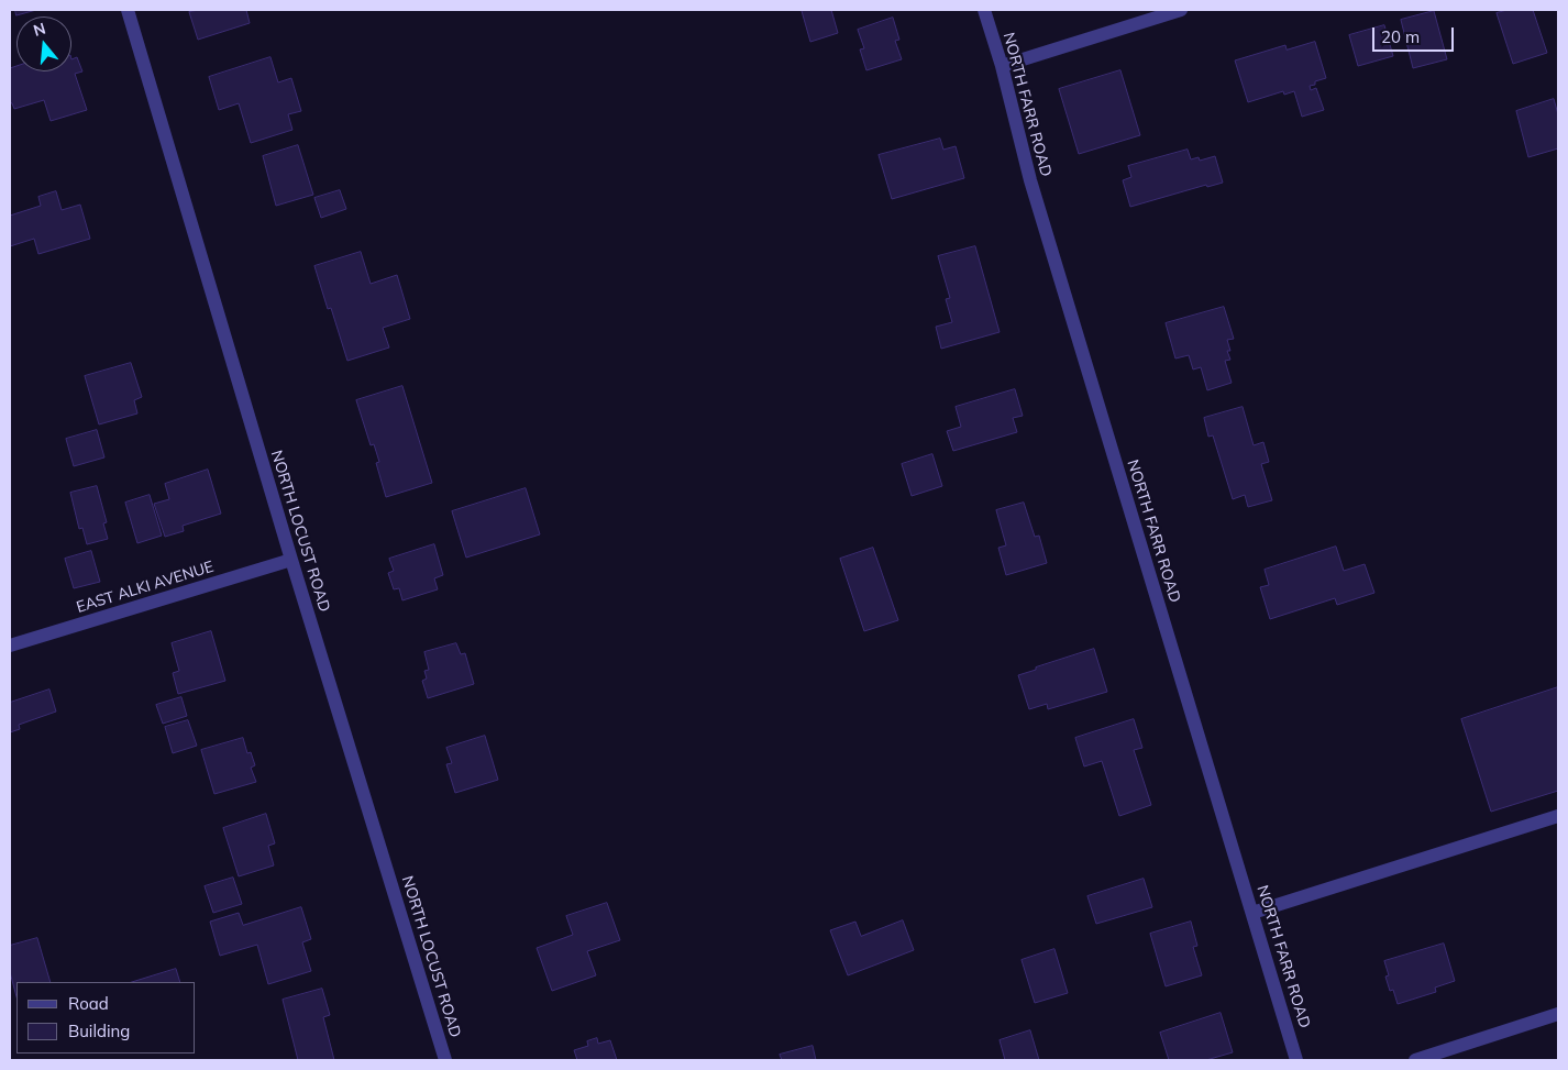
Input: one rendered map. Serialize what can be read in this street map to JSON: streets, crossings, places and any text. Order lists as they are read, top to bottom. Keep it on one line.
{"streets":{"street":["NORTH FARR ROAD","NORTH LOCUST ROAD","EAST ALKI AVENUE"]},"crossings":[["NORTH LOCUST ROAD","EAST ALKI AVENUE"]],"legend":["Road","Building"],"scale_bar":"20 m","north":"top"}
